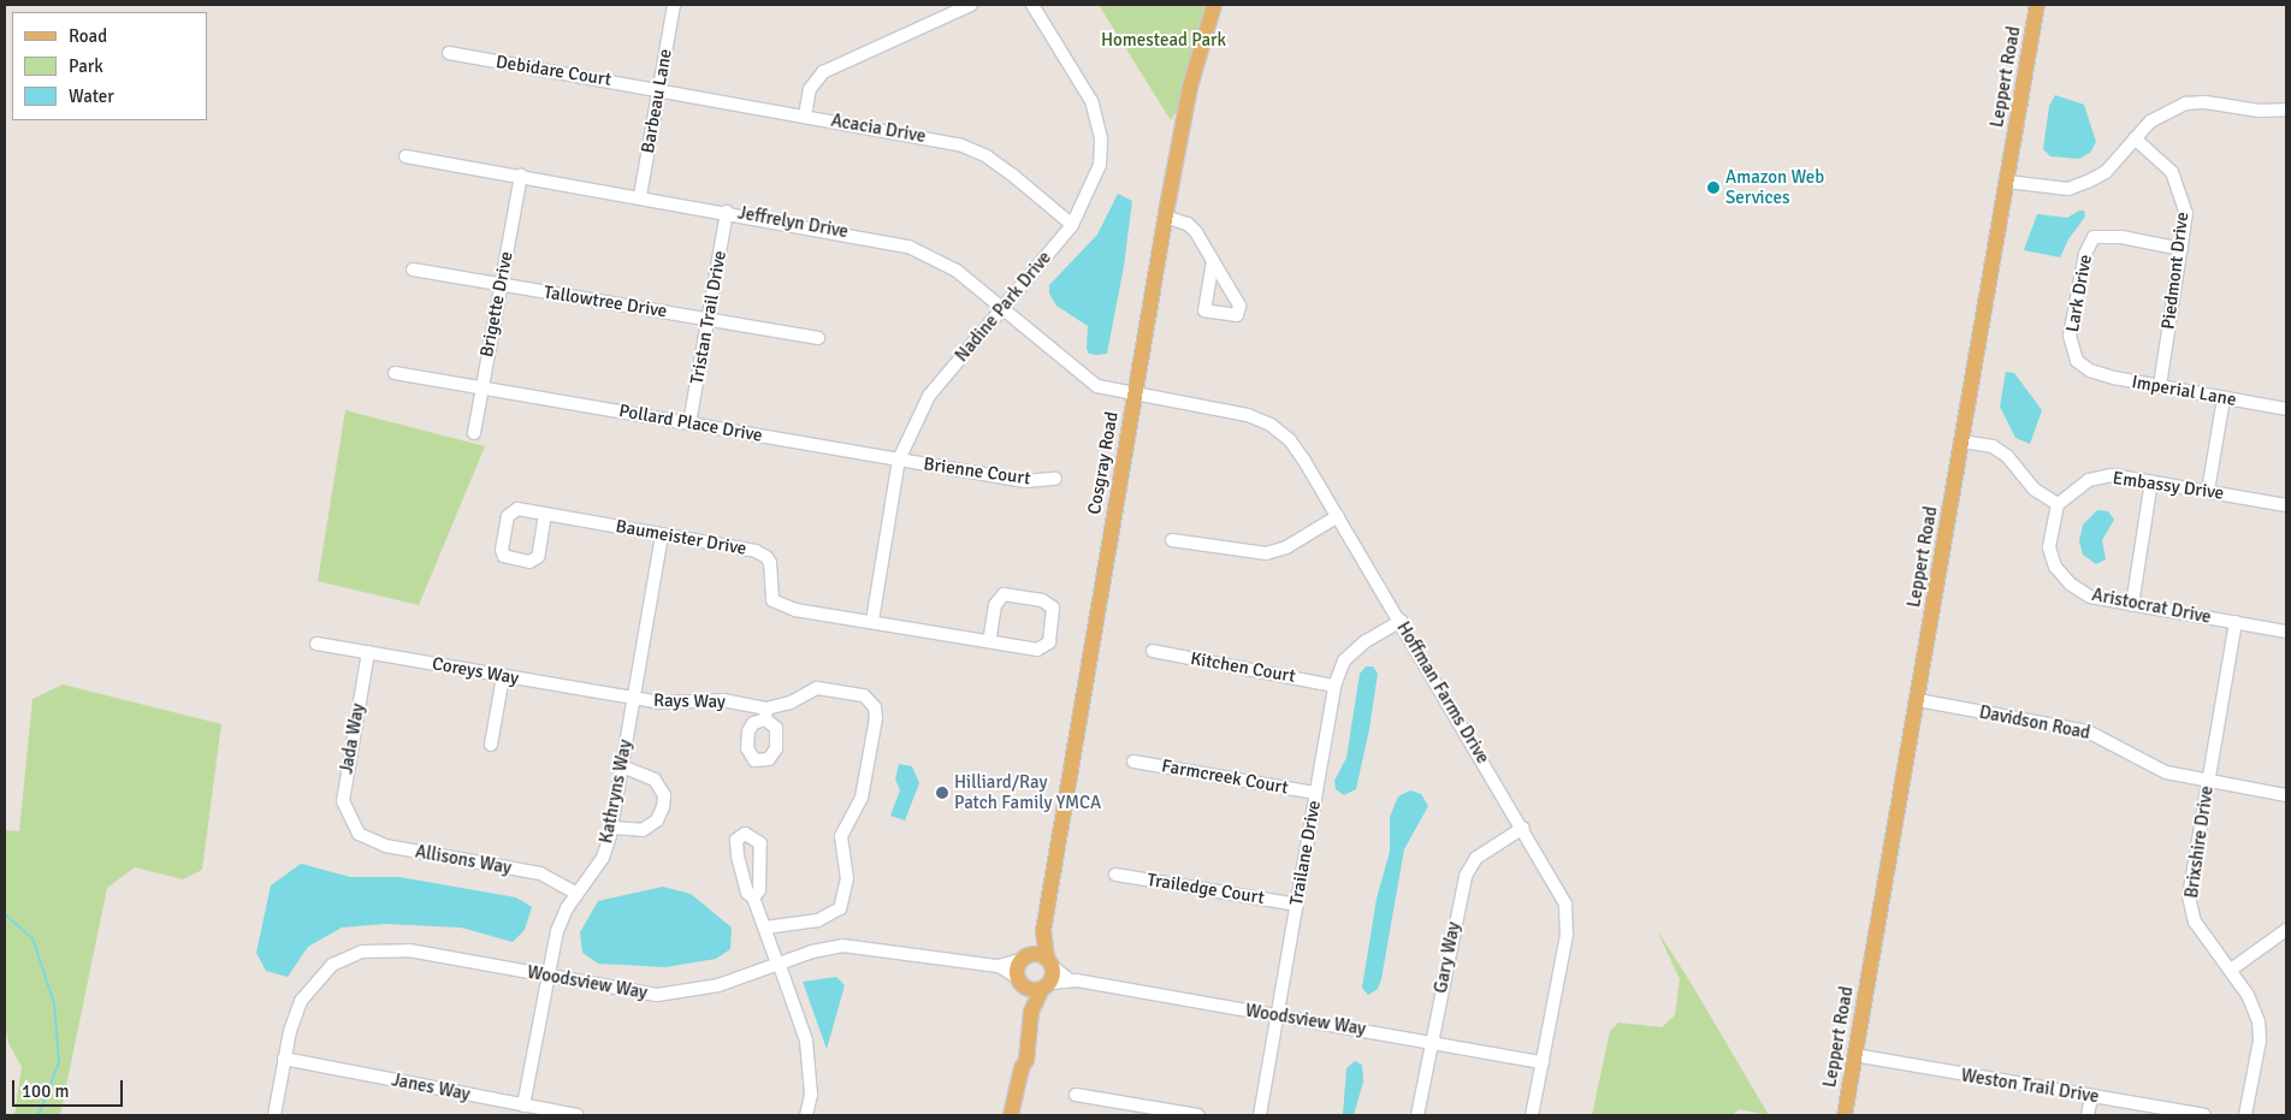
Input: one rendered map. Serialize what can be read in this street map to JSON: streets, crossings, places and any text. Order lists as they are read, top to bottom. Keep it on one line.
{"streets":{"main road":["Leppert Road","Cosgray Road"],"street":["Debidare Court","Barbeau Lane","Acacia Drive","Jeffrelyn Drive","Piedmont Drive","Lark Drive","Tallowtree Drive","Brigette Drive","Nadine Park Drive","Tristan Trail Drive","Imperial Lane","Pollard Place Drive","Brienne Court","Embassy Drive","Baumeister Drive","Aristocrat Drive","Kitchen Court","Coreys Way","Hoffman Farms Drive","Rays Way","Davidson Road","Jada Way","Farmcreek Court","Kathryns Way","Brixshire Drive","Trailane Drive","Allisons Way","Trailedge Court","Gary Way","Woodsview Way","Weston Trail Drive","Janes Way"]},"crossings":[["Debidare Court","Barbeau Lane"],["Debidare Court","Acacia Drive"],["Leppert Road","Davidson Road"],["Leppert Road","Weston Trail Drive"],["Barbeau Lane","Acacia Drive"],["Barbeau Lane","Jeffrelyn Drive"],["Acacia Drive","Nadine Park Drive"],["Jeffrelyn Drive","Brigette Drive"],["Jeffrelyn Drive","Nadine Park Drive"],["Jeffrelyn Drive","Tristan Trail Drive"],["Jeffrelyn Drive","Cosgray Road"],["Jeffrelyn Drive","Hoffman Farms Drive"],["Piedmont Drive","Lark Drive"],["Piedmont Drive","Imperial Lane"],["Lark Drive","Imperial Lane"],["Tallowtree Drive","Brigette Drive"],["Tallowtree Drive","Tristan Trail Drive"],["Brigette Drive","Pollard Place Drive"],["Nadine Park Drive","Pollard Place Drive"],["Nadine Park Drive","Brienne Court"],["Nadine Park Drive","Baumeister Drive"],["Tristan Trail Drive","Pollard Place Drive"],["Pollard Place Drive","Brienne Court"],["Cosgray Road","Hoffman Farms Drive"],["Cosgray Road","Woodsview Way"],["Embassy Drive","Aristocrat Drive"],["Baumeister Drive","Kathryns Way"],["Aristocrat Drive","Brixshire Drive"],["Kitchen Court","Trailane Drive"],["Coreys Way","Rays Way"],["Coreys Way","Jada Way"],["Coreys Way","Kathryns Way"],["Hoffman Farms Drive","Trailane Drive"],["Hoffman Farms Drive","Gary Way"],["Hoffman Farms Drive","Woodsview Way"],["Rays Way","Kathryns Way"],["Davidson Road","Brixshire Drive"],["Jada Way","Allisons Way"],["Farmcreek Court","Trailane Drive"],["Kathryns Way","Allisons Way"],["Kathryns Way","Woodsview Way"],["Kathryns Way","Janes Way"],["Trailane Drive","Trailedge Court"],["Trailane Drive","Woodsview Way"],["Gary Way","Woodsview Way"],["Woodsview Way","Janes Way"]],"parks":["Homestead Park"],"places":["Amazon Web Services","Hilliard/Ray Patch Family YMCA"],"legend":["Road","Park","Water"],"scale_bar":"100 m"}
